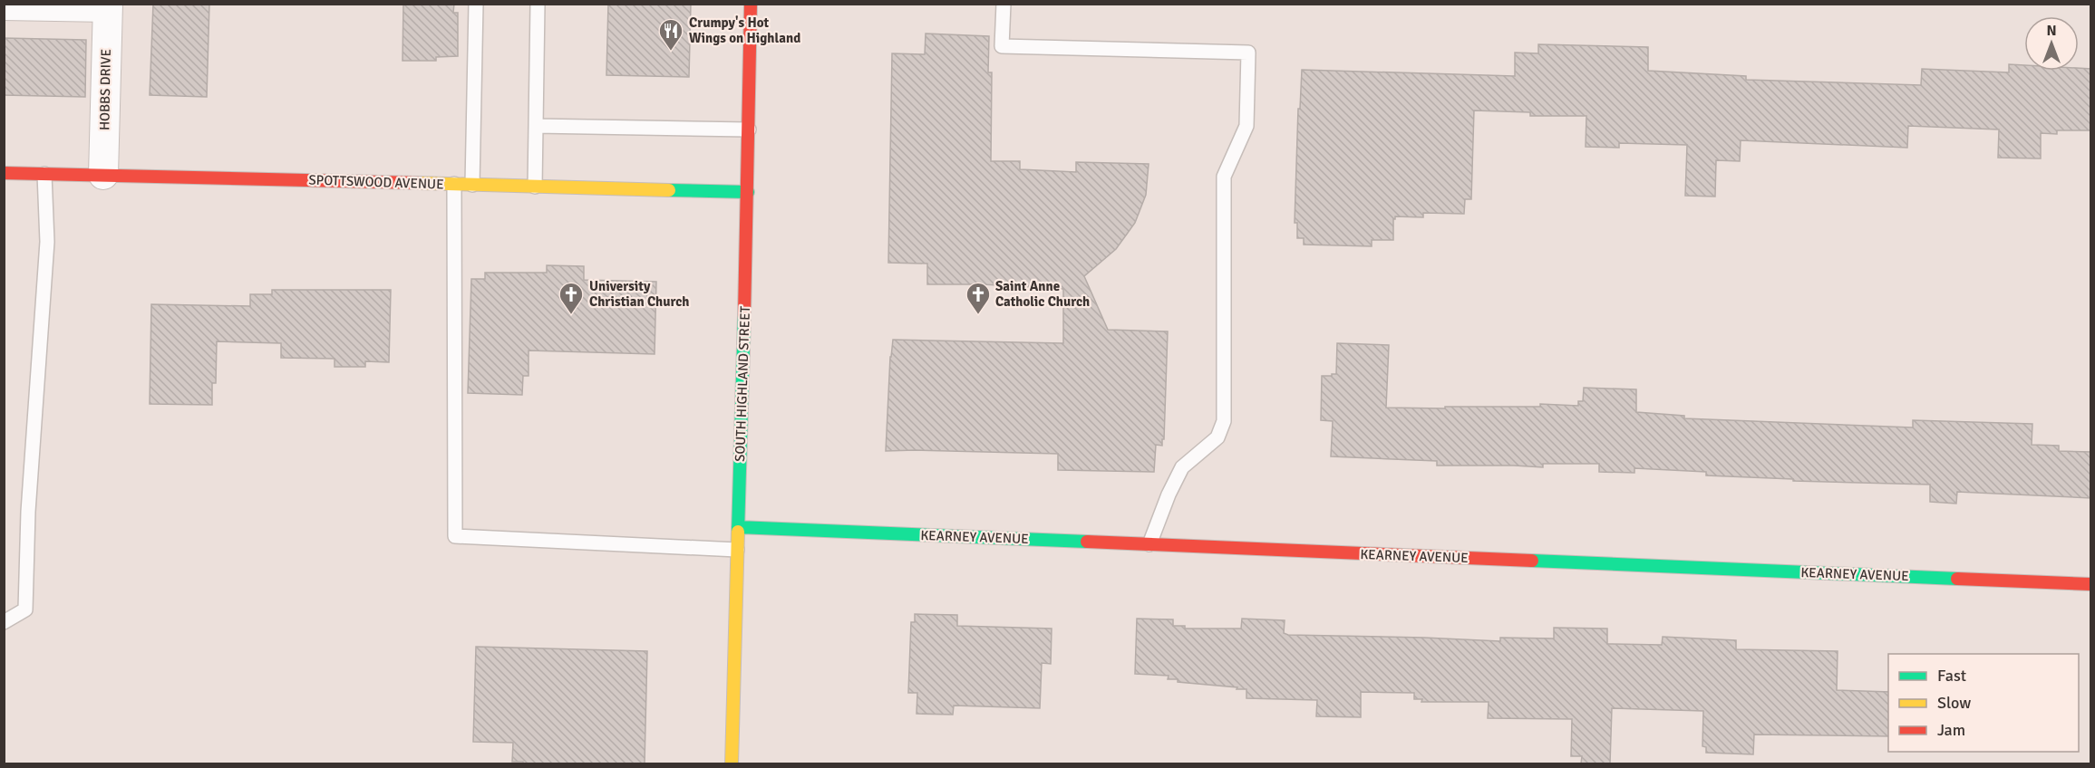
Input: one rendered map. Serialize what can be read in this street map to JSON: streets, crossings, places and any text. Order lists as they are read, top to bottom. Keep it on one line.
{"streets":{"street":["HOBBS DRIVE","SPOTTSWOOD AVENUE","SOUTH HIGHLAND STREET","KEARNEY AVENUE"]},"crossings":[["HOBBS DRIVE","SPOTTSWOOD AVENUE"],["SPOTTSWOOD AVENUE","SOUTH HIGHLAND STREET"],["SOUTH HIGHLAND STREET","KEARNEY AVENUE"]],"places":{"restaurant":["Crumpy's Hot Wings on Highland"],"church":["University Christian Church","Saint Anne Catholic Church"]},"legend":["Fast","Slow","Jam"],"north":"top"}
